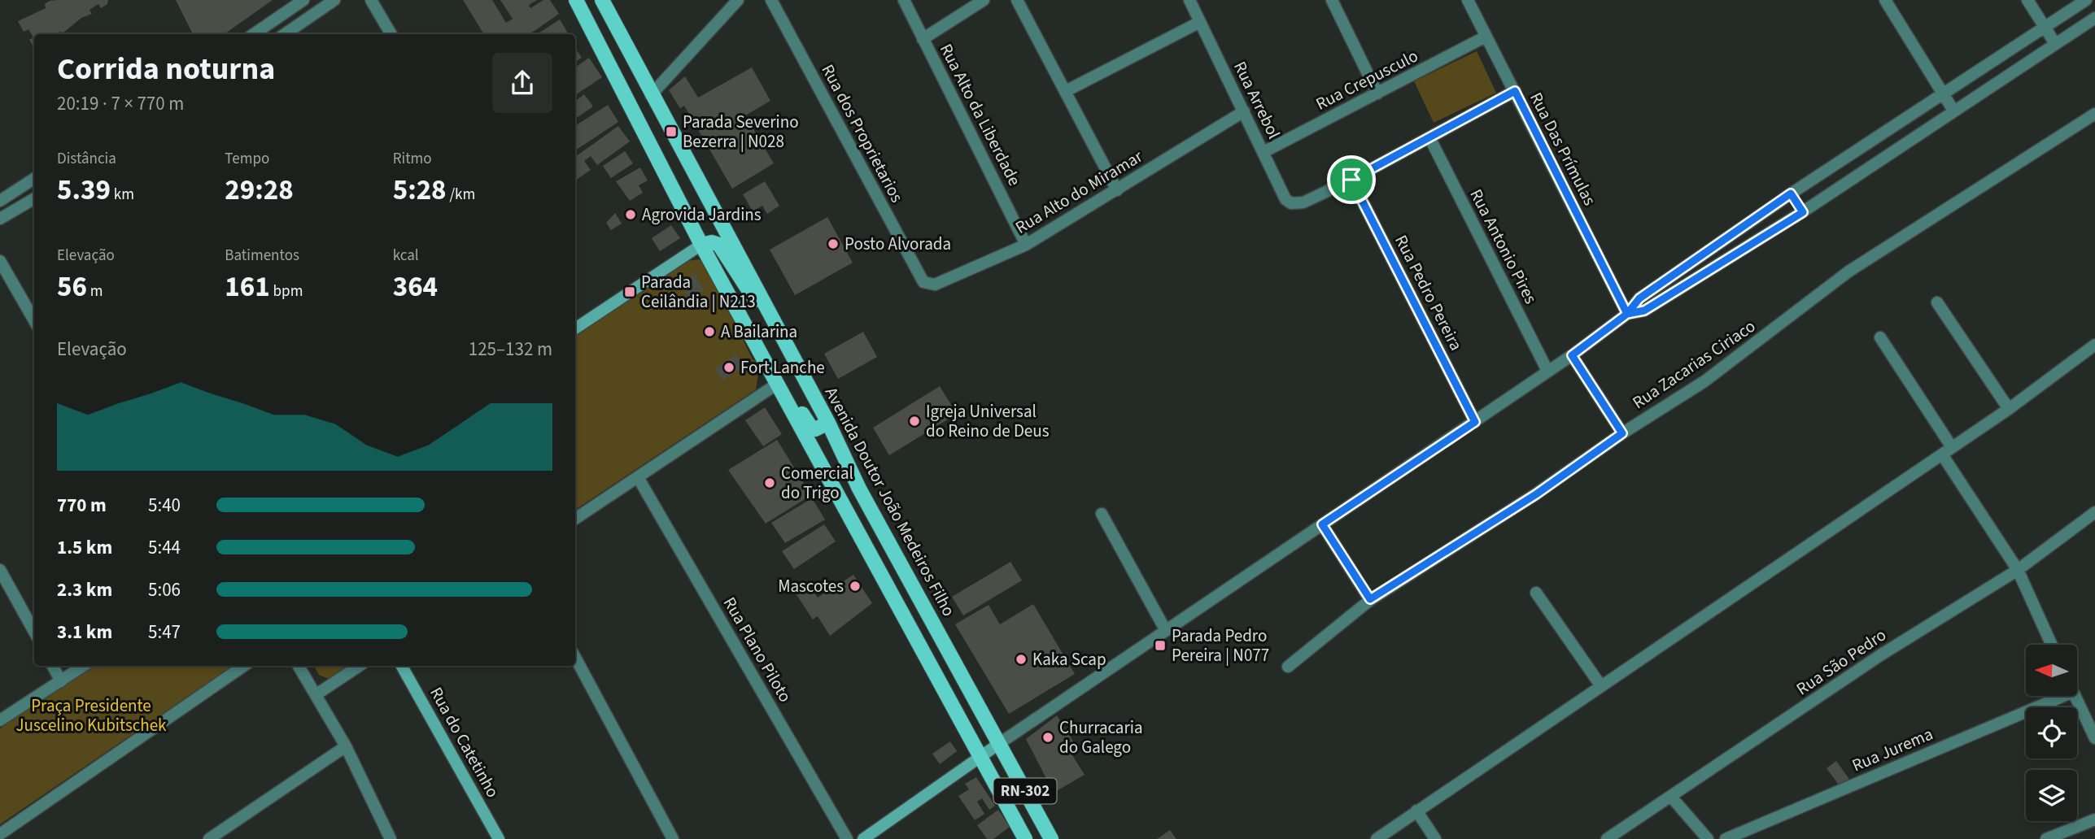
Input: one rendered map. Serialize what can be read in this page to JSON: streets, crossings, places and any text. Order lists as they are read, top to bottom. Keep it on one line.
{"streets":{"main road":["Avenida Doutor João Medeiros Filho","Rua do Catetinho","RN-302"],"street":["Rua Crepusculo","Rua Arrebol","Rua Alto da Liberdade","Rua dos Proprietarios","Rua Das Prímulas","Rua Alto do Miramar","Rua Antonio Pires","Rua Pedro Pereira","Rua Zacarias Ciriaco","Rua Plano Piloto","Rua São Pedro","Rua Jurema"]},"crossings":[["Rua Crepusculo","Rua Arrebol"],["Rua Crepusculo","Rua Das Prímulas"],["Rua Arrebol","Rua Alto do Miramar"],["Rua Arrebol","Rua Pedro Pereira"],["Rua Alto da Liberdade","Rua Alto do Miramar"],["Rua dos Proprietarios","Rua Alto do Miramar"]],"parks":["Praça Presidente Juscelino Kubitschek"],"places":{"transit":["Parada Severino Bezerra | N028","Parada Ceilândia | N213","Parada Pedro Pereira | N077"],"other":["Agrovida Jardins","Posto Alvorada","A Bailarina","Fort Lanche","Igreja Universal do Reino de Deus","Comercial do Trigo","Mascotes","Kaka Scap","Churracaria do Galego"]},"north":"left","page":{"heading":["Corrida noturna","20:19 · 7 × 770 m"],"stats":[["Distância","5.39 km"],["Tempo","29:28"],["Ritmo","5:28 /km"],["Elevação","56 m"],["Batimentos","161 bpm"],["kcal","364"]],"chart":["Elevação","125–132 m"],"list":[{"name":"770 m","note":"5:40"},{"name":"1.5 km","note":"5:44"},{"name":"2.3 km","note":"5:06"},{"name":"3.1 km","note":"5:47"}]}}
